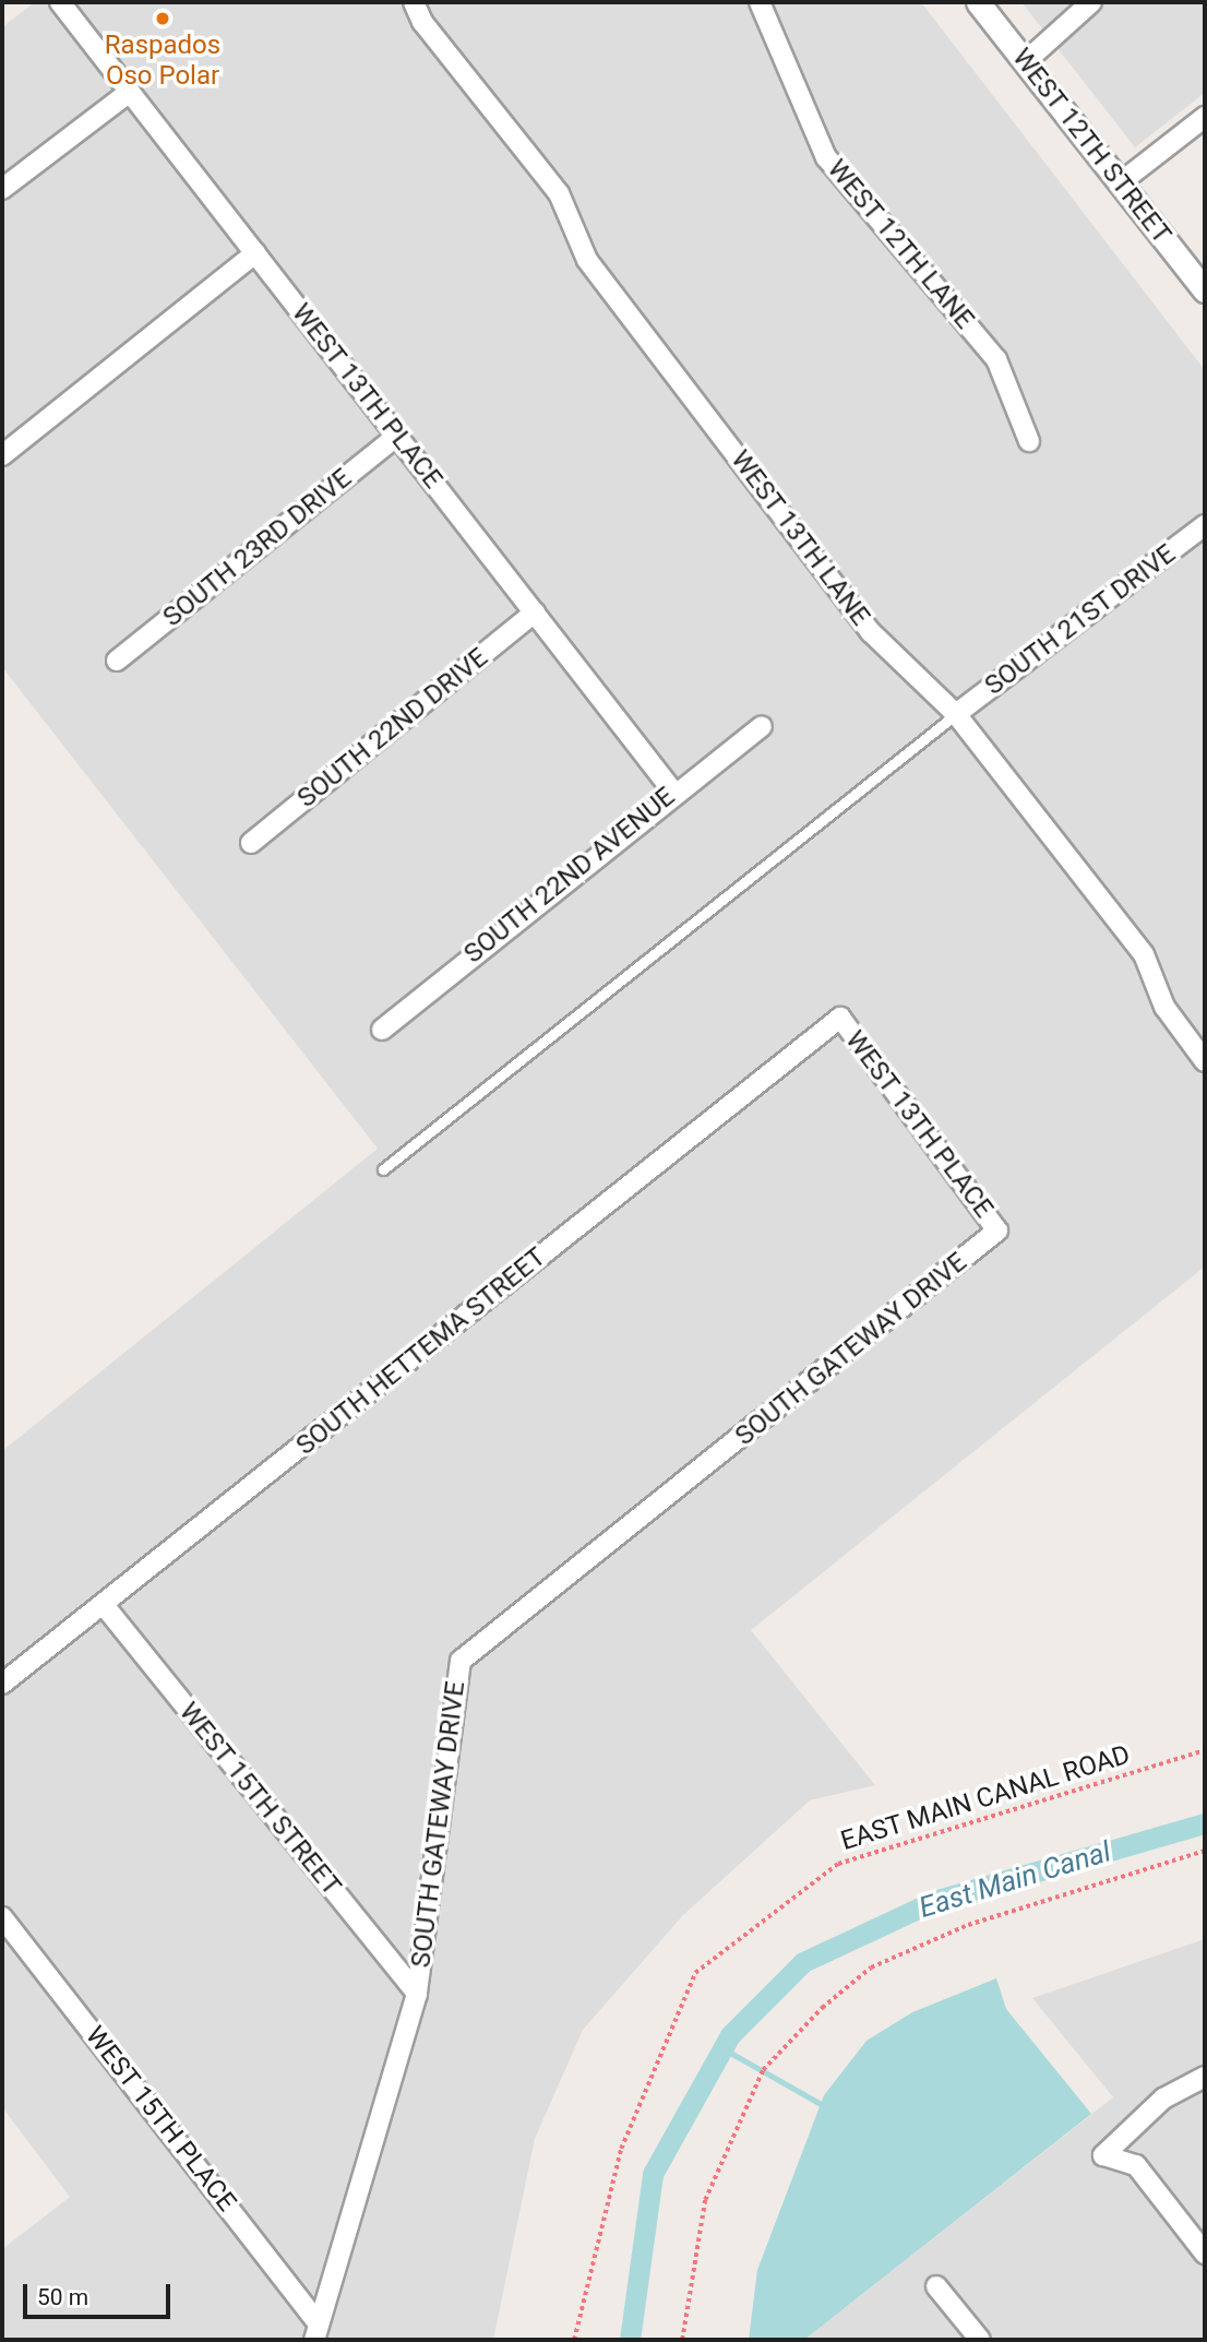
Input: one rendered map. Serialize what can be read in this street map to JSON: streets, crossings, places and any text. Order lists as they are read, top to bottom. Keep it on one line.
{"streets":{"street":["WEST 12TH STREET","WEST 12TH LANE","WEST 13TH PLACE","WEST 13TH LANE","SOUTH 23RD DRIVE","SOUTH 21ST DRIVE","SOUTH 22ND DRIVE","SOUTH 22ND AVENUE","SOUTH GATEWAY DRIVE","SOUTH HETTEMA STREET","WEST 15TH STREET","WEST 15TH PLACE"],"path":["EAST MAIN CANAL ROAD"]},"crossings":[["WEST 13TH PLACE","SOUTH 23RD DRIVE"],["WEST 13TH PLACE","SOUTH 22ND DRIVE"],["WEST 13TH PLACE","SOUTH 22ND AVENUE"],["WEST 13TH PLACE","SOUTH GATEWAY DRIVE"],["WEST 13TH PLACE","SOUTH HETTEMA STREET"],["WEST 13TH LANE","SOUTH 21ST DRIVE"],["SOUTH GATEWAY DRIVE","WEST 15TH STREET"],["SOUTH GATEWAY DRIVE","WEST 15TH PLACE"],["SOUTH HETTEMA STREET","WEST 15TH STREET"]],"water":["East Main Canal"],"places":["Raspados Oso Polar"],"scale_bar":"50 m"}
